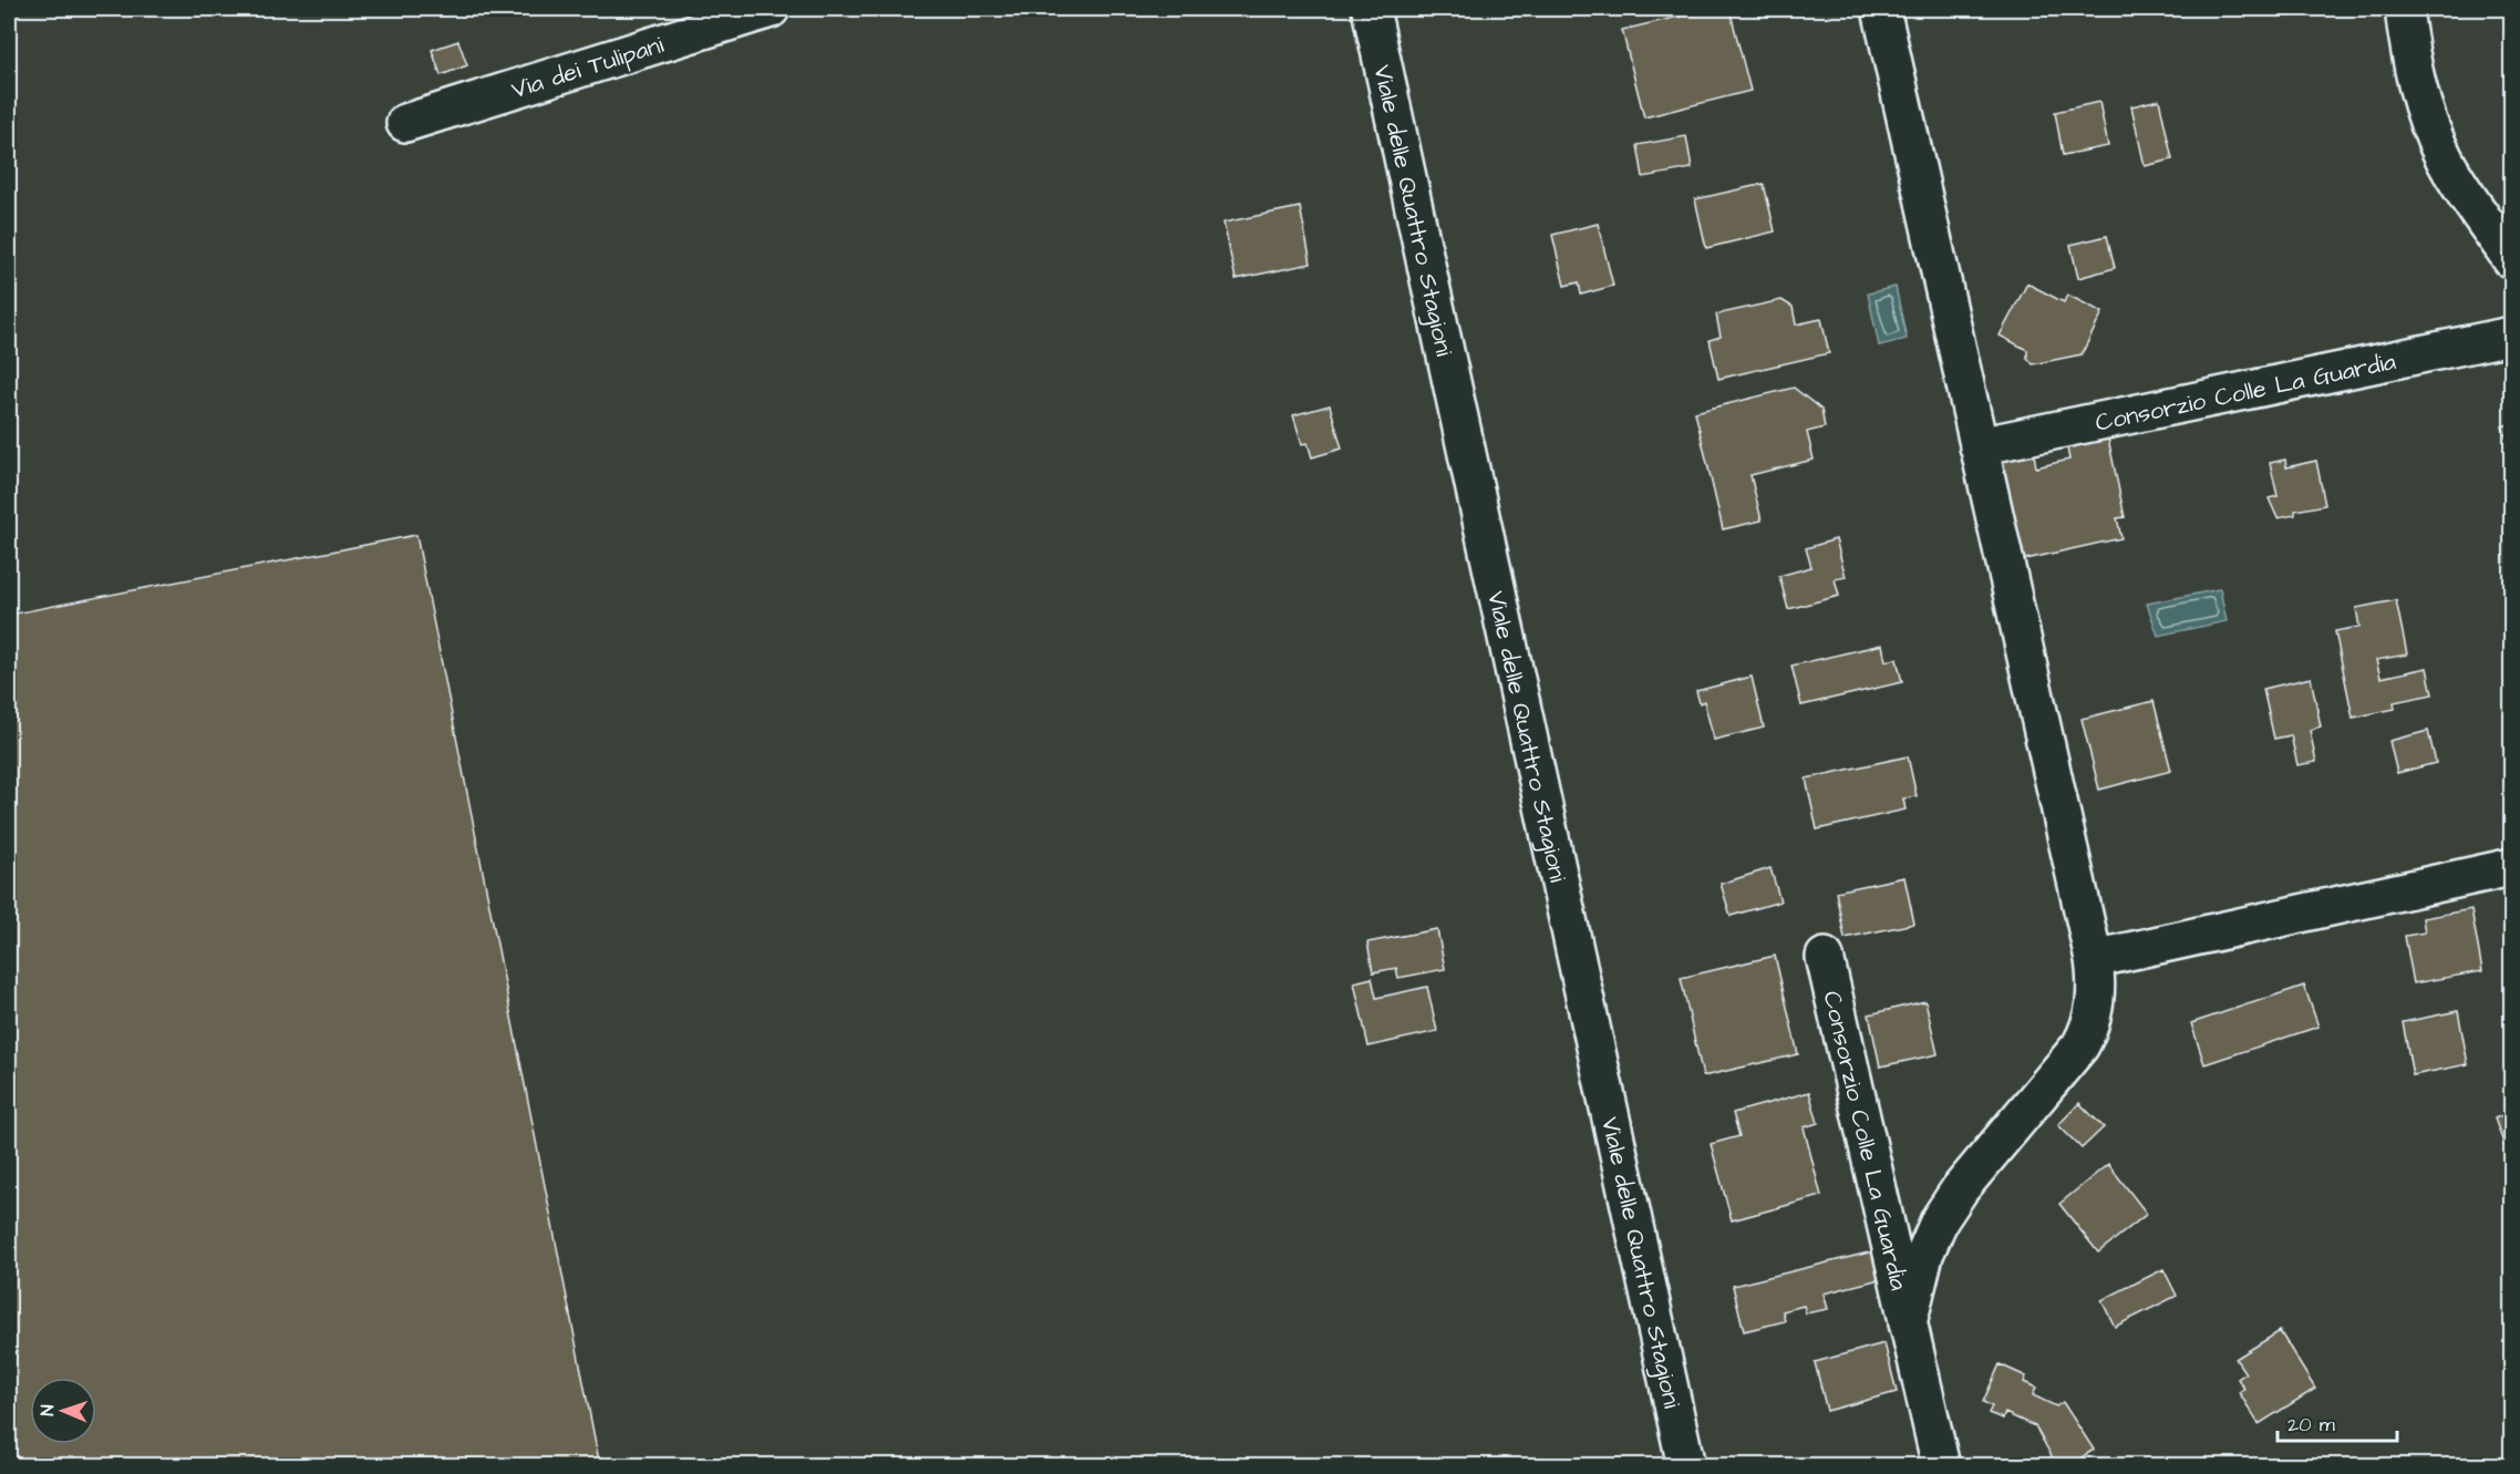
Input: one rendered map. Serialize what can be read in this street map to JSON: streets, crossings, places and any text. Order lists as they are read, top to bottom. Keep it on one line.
{"streets":{"street":["Via dei Tulipani","Viale delle Quattro Stagioni","Consorzio Colle La Guardia"]},"scale_bar":"20 m","north":"left"}
